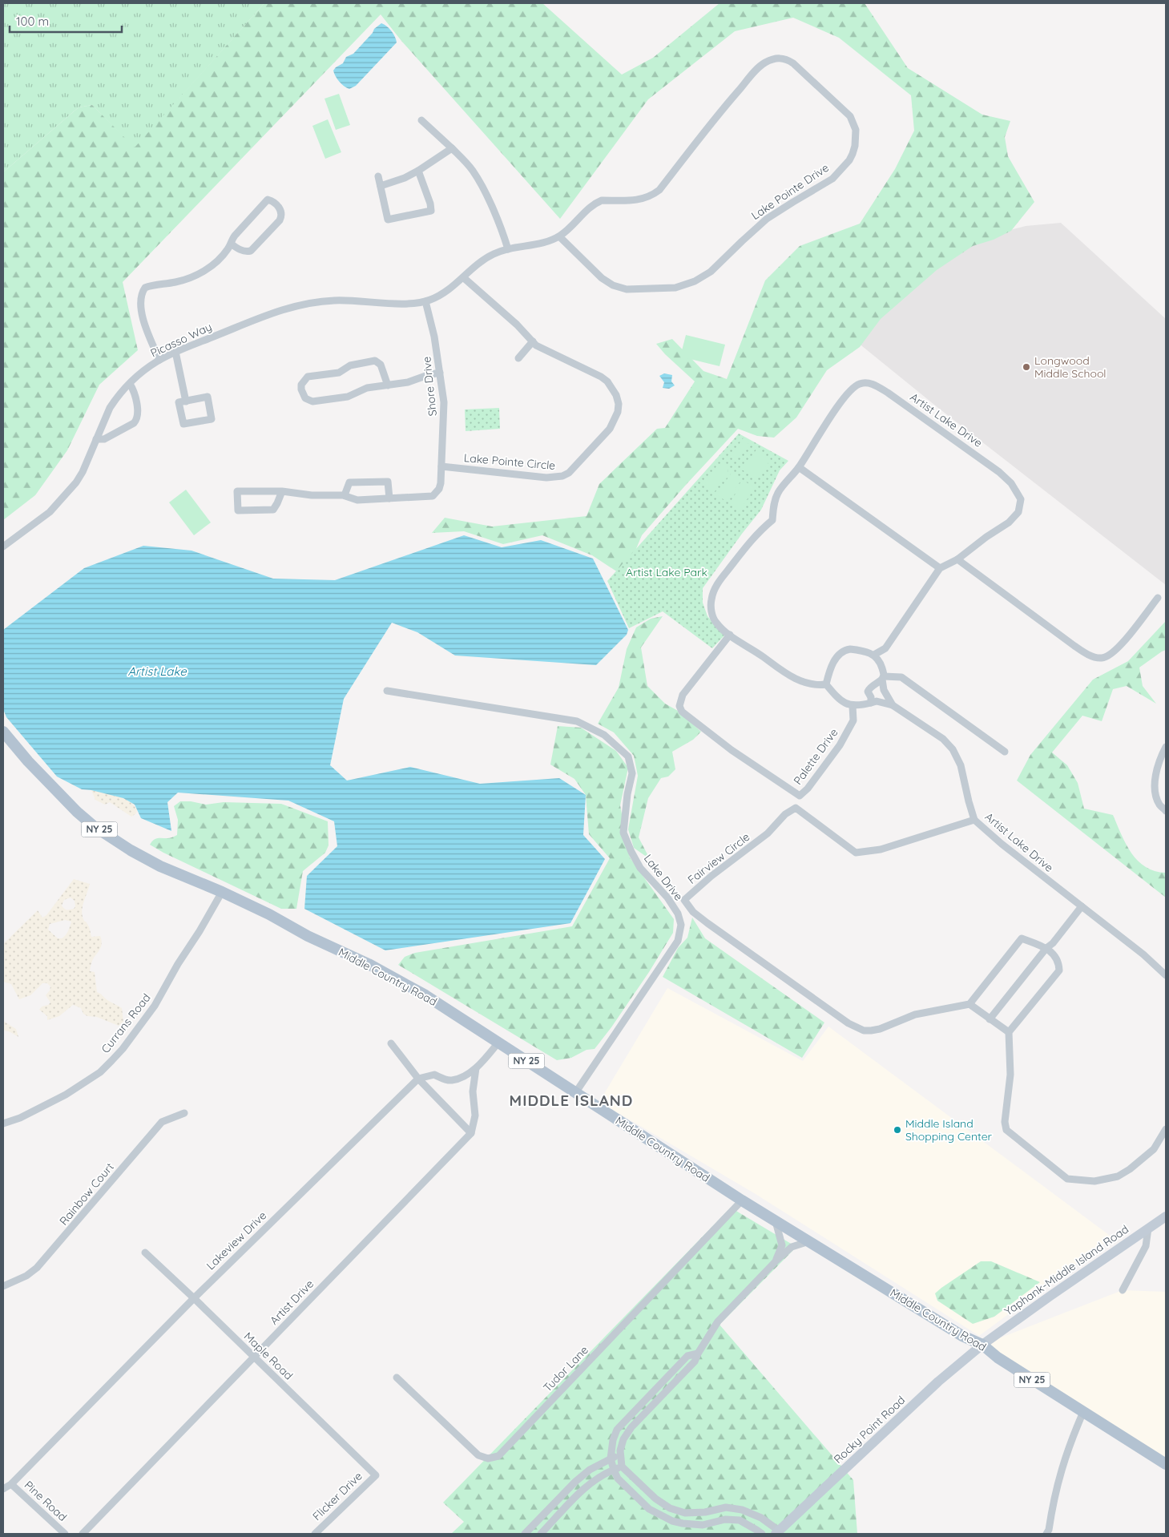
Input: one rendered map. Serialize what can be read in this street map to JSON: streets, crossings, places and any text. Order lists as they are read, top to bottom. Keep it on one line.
{"streets":{"main road":["NY 25","Middle Country Road","Yaphank-Middle Island Road","Rocky Point Road"],"street":["Lake Pointe Drive","Picasso Way","Shore Drive","Artist Lake Drive","Lake Pointe Circle","Palette Drive","Fairview Circle","Lake Drive","Currans Road","Rainbow Court","Lakeview Drive","Artist Drive","Maple Road","Tudor Lane","Flicker Drive","Pine Road"]},"crossings":[["Lake Pointe Drive","Picasso Way"],["Lake Pointe Drive","Lake Pointe Circle"],["Picasso Way","Shore Drive"],["Shore Drive","Lake Pointe Circle"],["Artist Lake Drive","Palette Drive"],["Artist Lake Drive","Fairview Circle"],["Lake Drive","Middle Country Road"],["Middle Country Road","Currans Road"],["Middle Country Road","Yaphank-Middle Island Road"],["Middle Country Road","Tudor Lane"],["Middle Country Road","Rocky Point Road"],["Lakeview Drive","Maple Road"],["Lakeview Drive","Pine Road"],["Yaphank-Middle Island Road","Rocky Point Road"],["Artist Drive","Maple Road"],["Maple Road","Flicker Drive"]],"districts":["MIDDLE ISLAND"],"water":["Artist Lake"],"parks":["Artist Lake Park"],"places":["Longwood Middle School","Middle Island Shopping Center"],"scale_bar":"100 m"}
